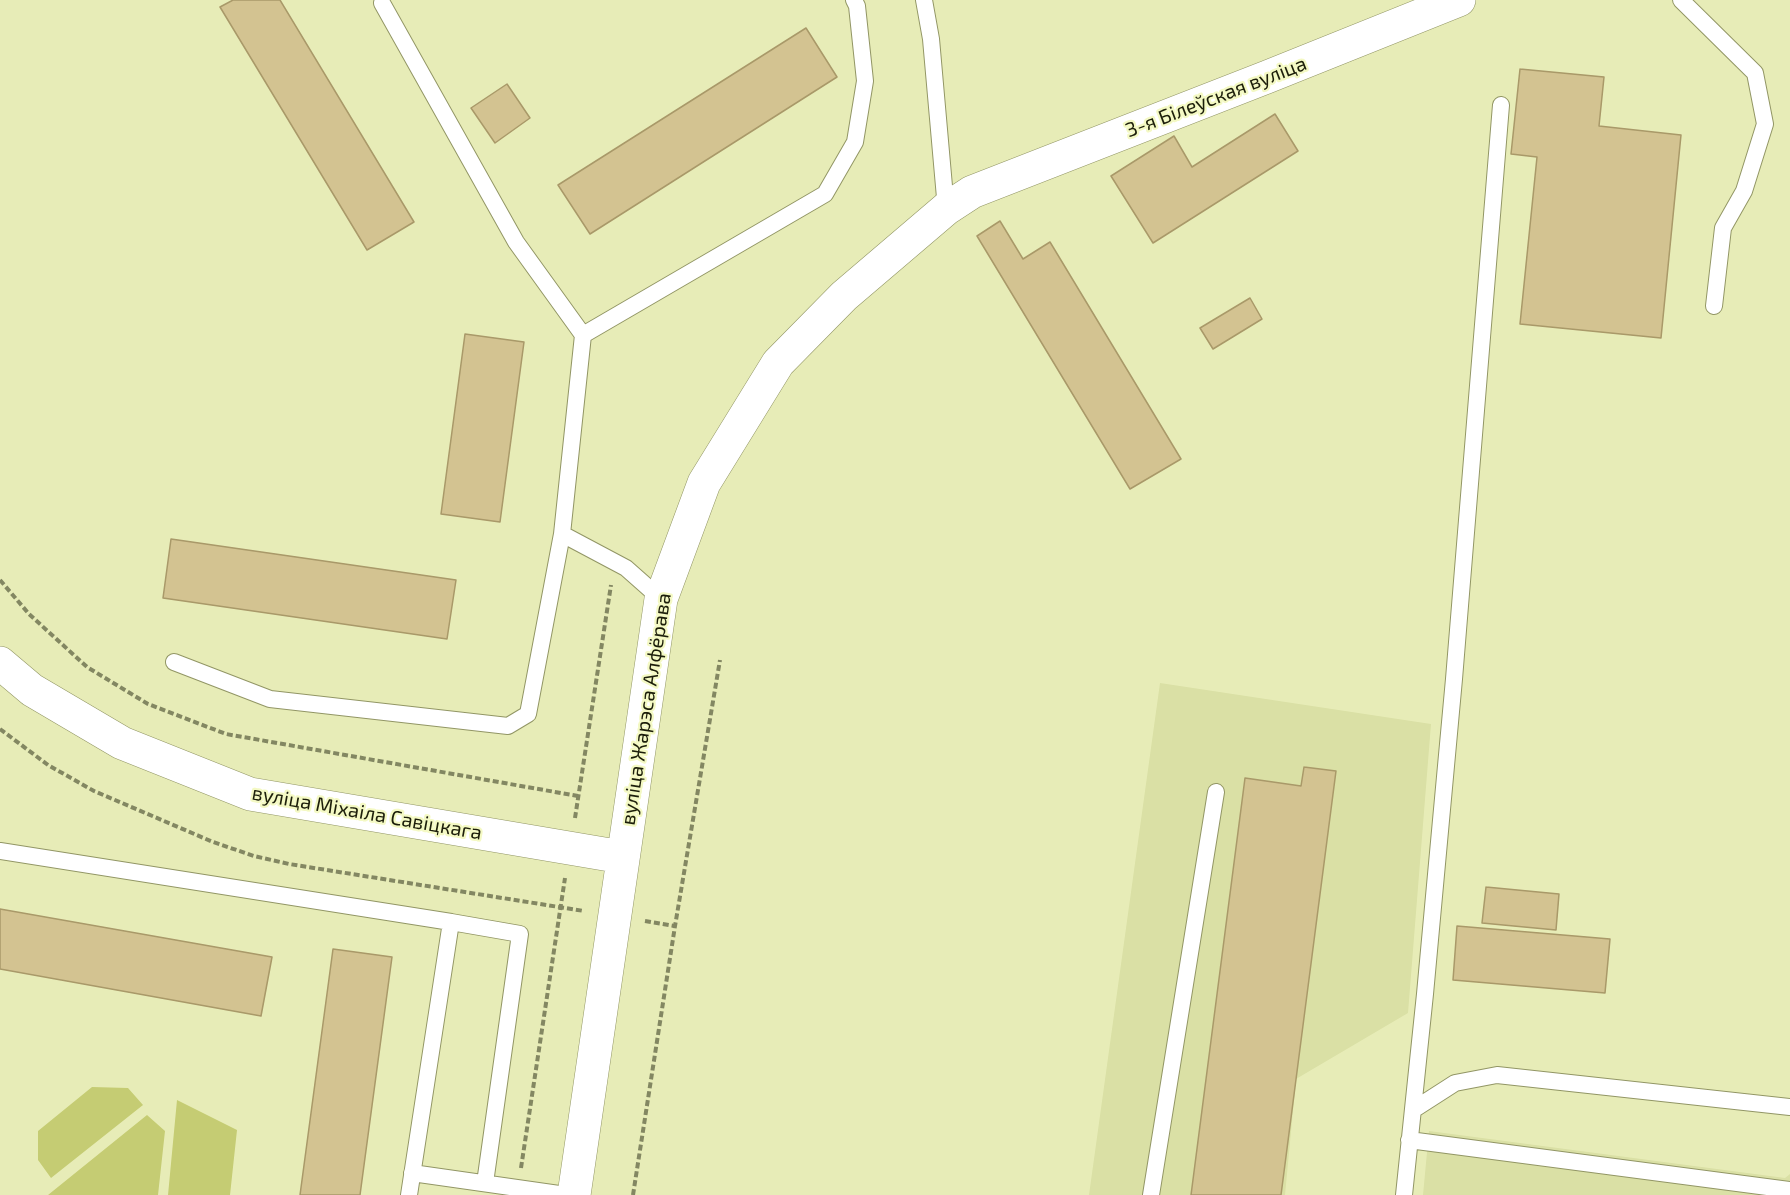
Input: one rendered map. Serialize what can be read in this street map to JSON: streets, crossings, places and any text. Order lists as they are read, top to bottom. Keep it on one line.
{"streets":{"street":["3-я Білеўская вуліца","вуліца Жарэса Алфёрава","вуліца Міхаіла Савіцкага"]},"crossings":[["3-я Білеўская вуліца","вуліца Жарэса Алфёрава"],["вуліца Жарэса Алфёрава","вуліца Міхаіла Савіцкага"]]}
